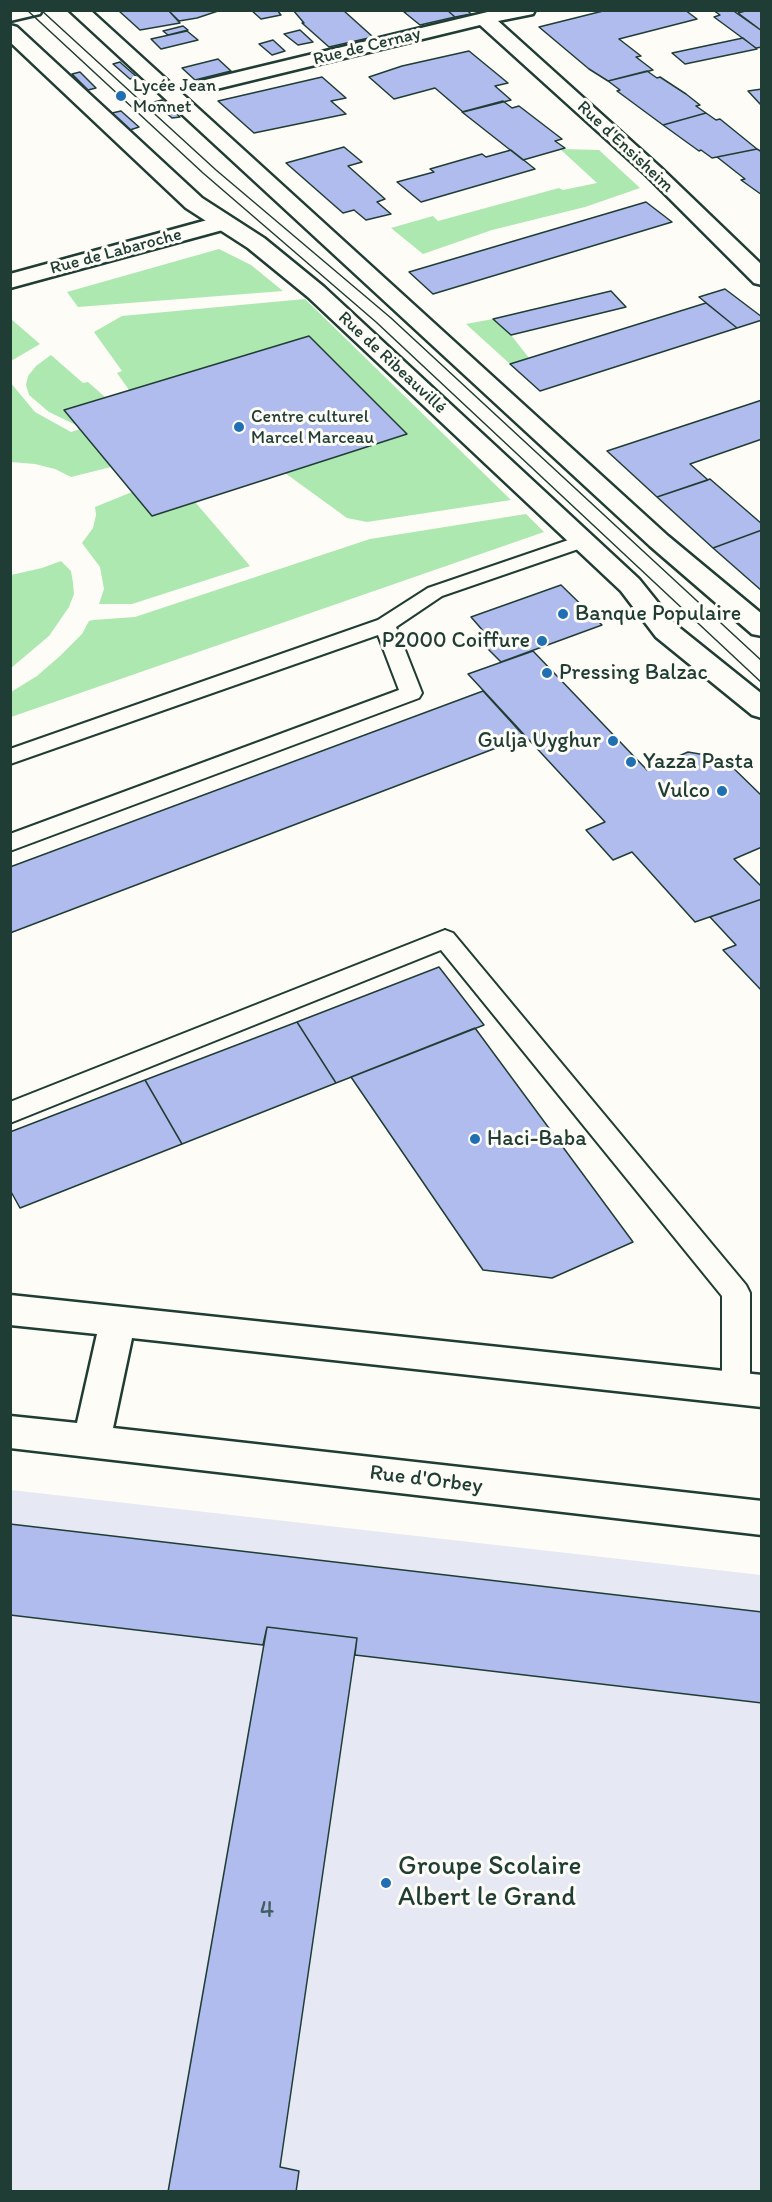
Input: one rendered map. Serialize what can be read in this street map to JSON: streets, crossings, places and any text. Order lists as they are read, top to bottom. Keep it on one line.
{"streets":{"street":["Rue de Cernay","Rue d'Ensisheim","Rue de Labaroche","Rue de Ribeauvillé","Rue d'Orbey"]},"crossings":[["Rue de Cernay","Rue d'Ensisheim"],["Rue de Labaroche","Rue de Ribeauvillé"]],"places":["Lycée Jean Monnet","Centre culturel Marcel Marceau","Banque Populaire","P2000 Coiffure","Pressing Balzac","Gulja Uyghur","Yazza Pasta","Vulco","Haci-Baba","Groupe Scolaire Albert le Grand"],"house_numbers":["4"]}
